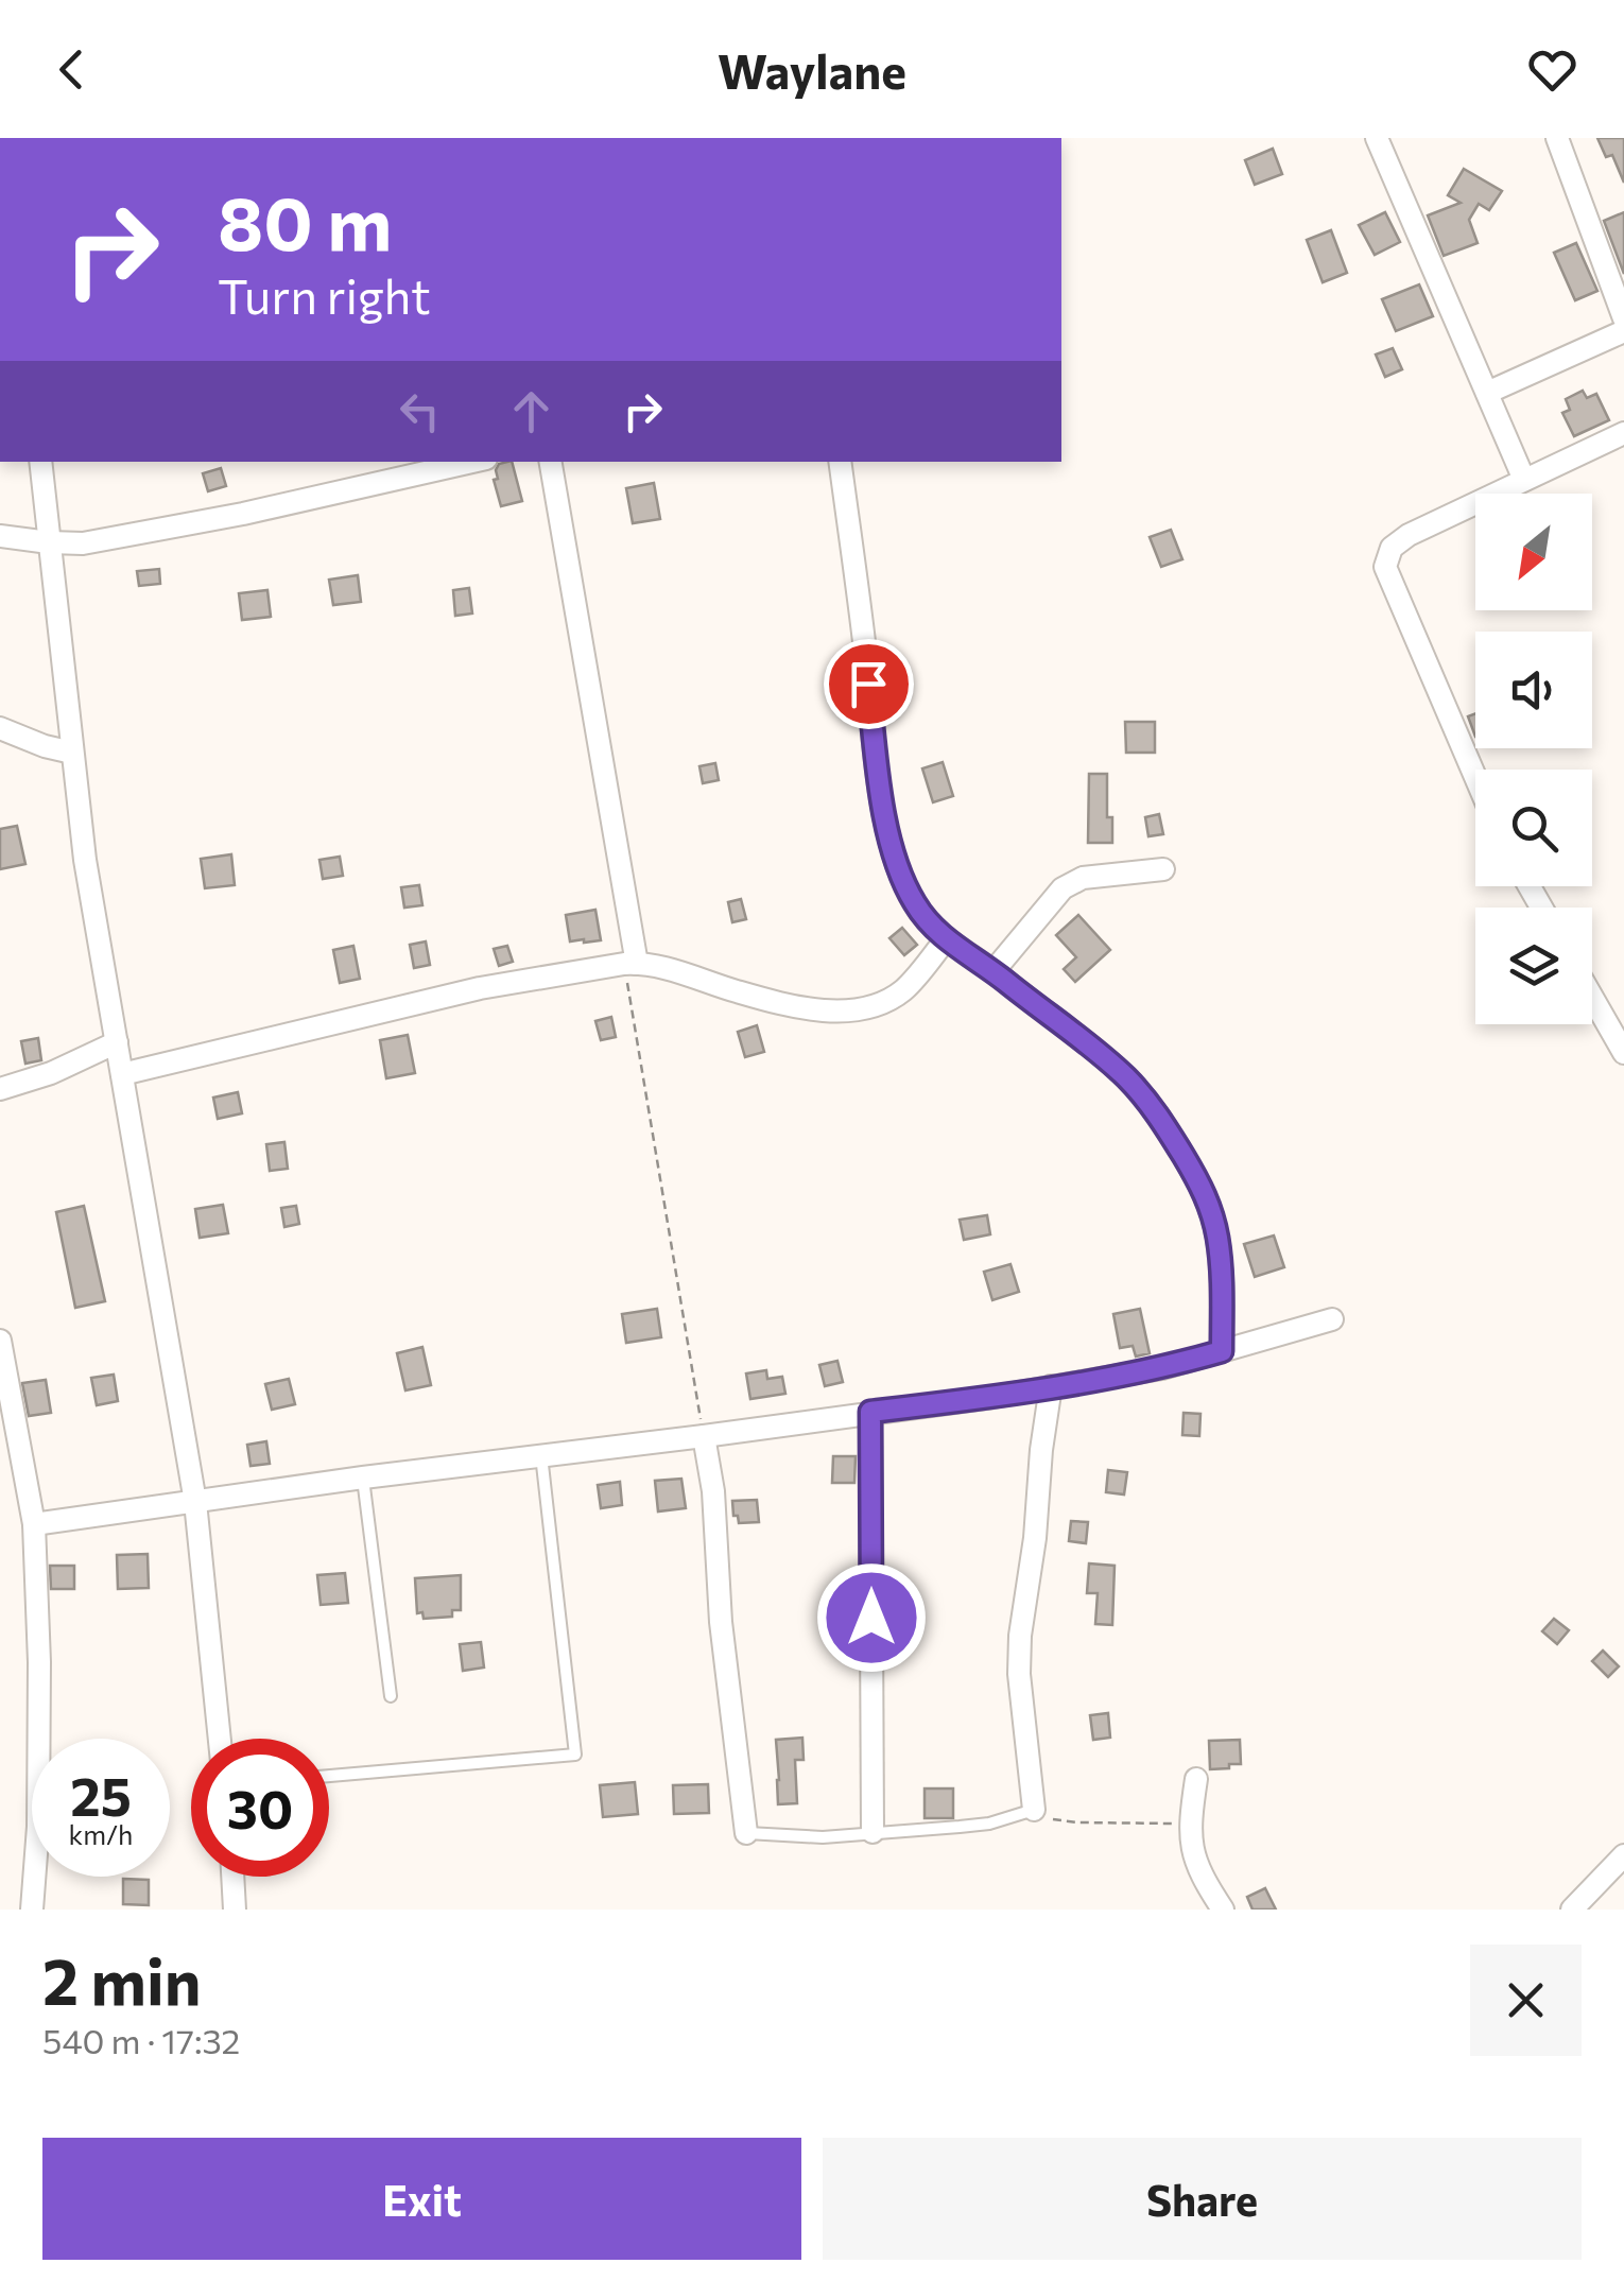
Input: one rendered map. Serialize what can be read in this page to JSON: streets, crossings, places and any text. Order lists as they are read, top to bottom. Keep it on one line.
{"north":"bottom left","page":{"header":"Waylane","turn":["80 m","Turn right"],"speed":"25 km/h","limit":"30","heading":["2 min","540 m · 17:32"],"buttons":["Exit","Share"]}}
